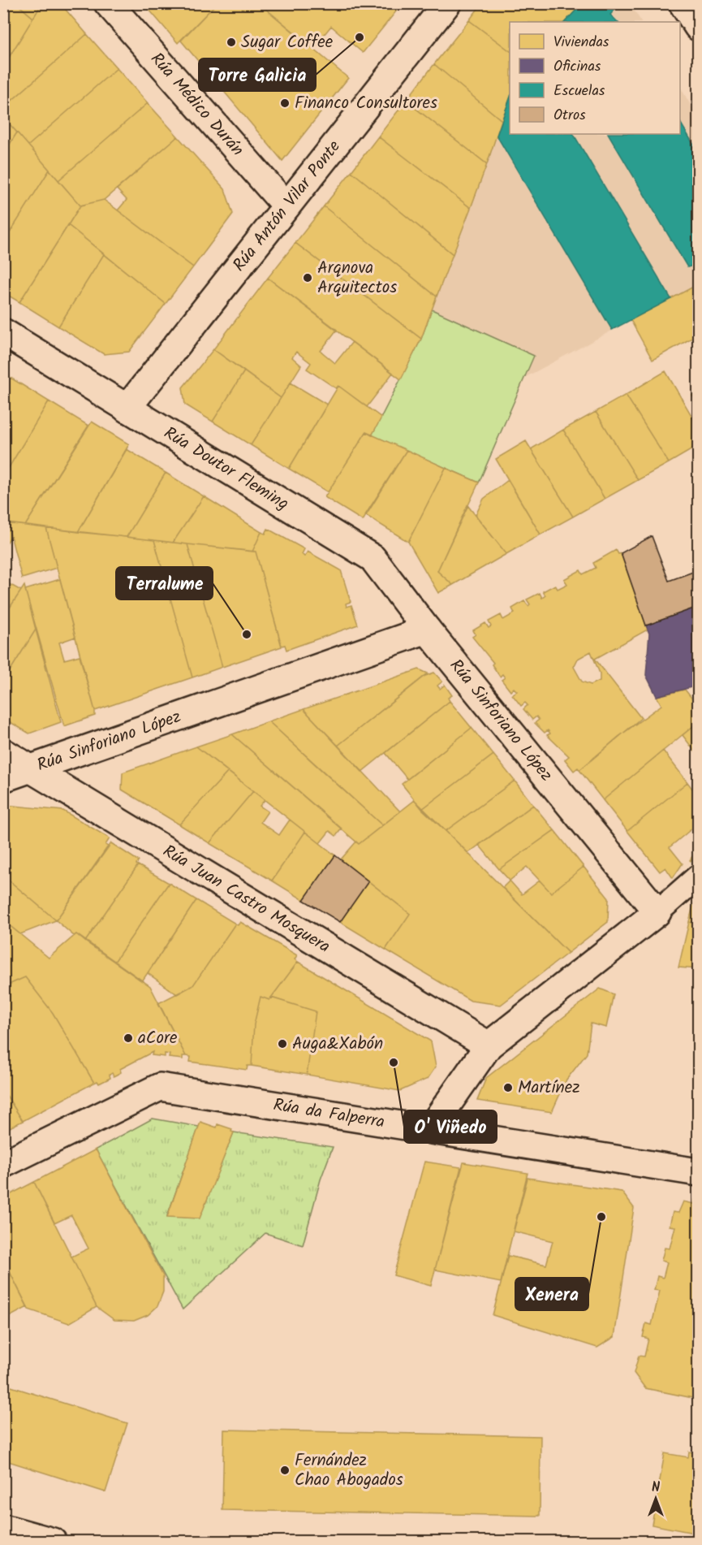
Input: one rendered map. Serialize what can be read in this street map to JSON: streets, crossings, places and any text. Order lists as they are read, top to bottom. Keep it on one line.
{"streets":{"street":["Rúa Médico Durán","Rúa Antón Vilar Ponte","Rúa Doutor Fleming","Rúa Sinforiano López","Rúa Juan Castro Mosquera","Rúa da Falperra"]},"crossings":[["Rúa Médico Durán","Rúa Antón Vilar Ponte"],["Rúa Antón Vilar Ponte","Rúa Doutor Fleming"],["Rúa Doutor Fleming","Rúa Sinforiano López"],["Rúa Sinforiano López","Rúa Juan Castro Mosquera"]],"places":["Torre Galicia","Sugar Coffee","Financo Consultores","Arqnova Arquitectos","Terralume","aCore","Auga&Xabón","O' Viñedo","Martínez","Xenera","Fernández Chao Abogados"],"legend":["Viviendas","Oficinas","Escuelas","Otros"],"north":"top"}
